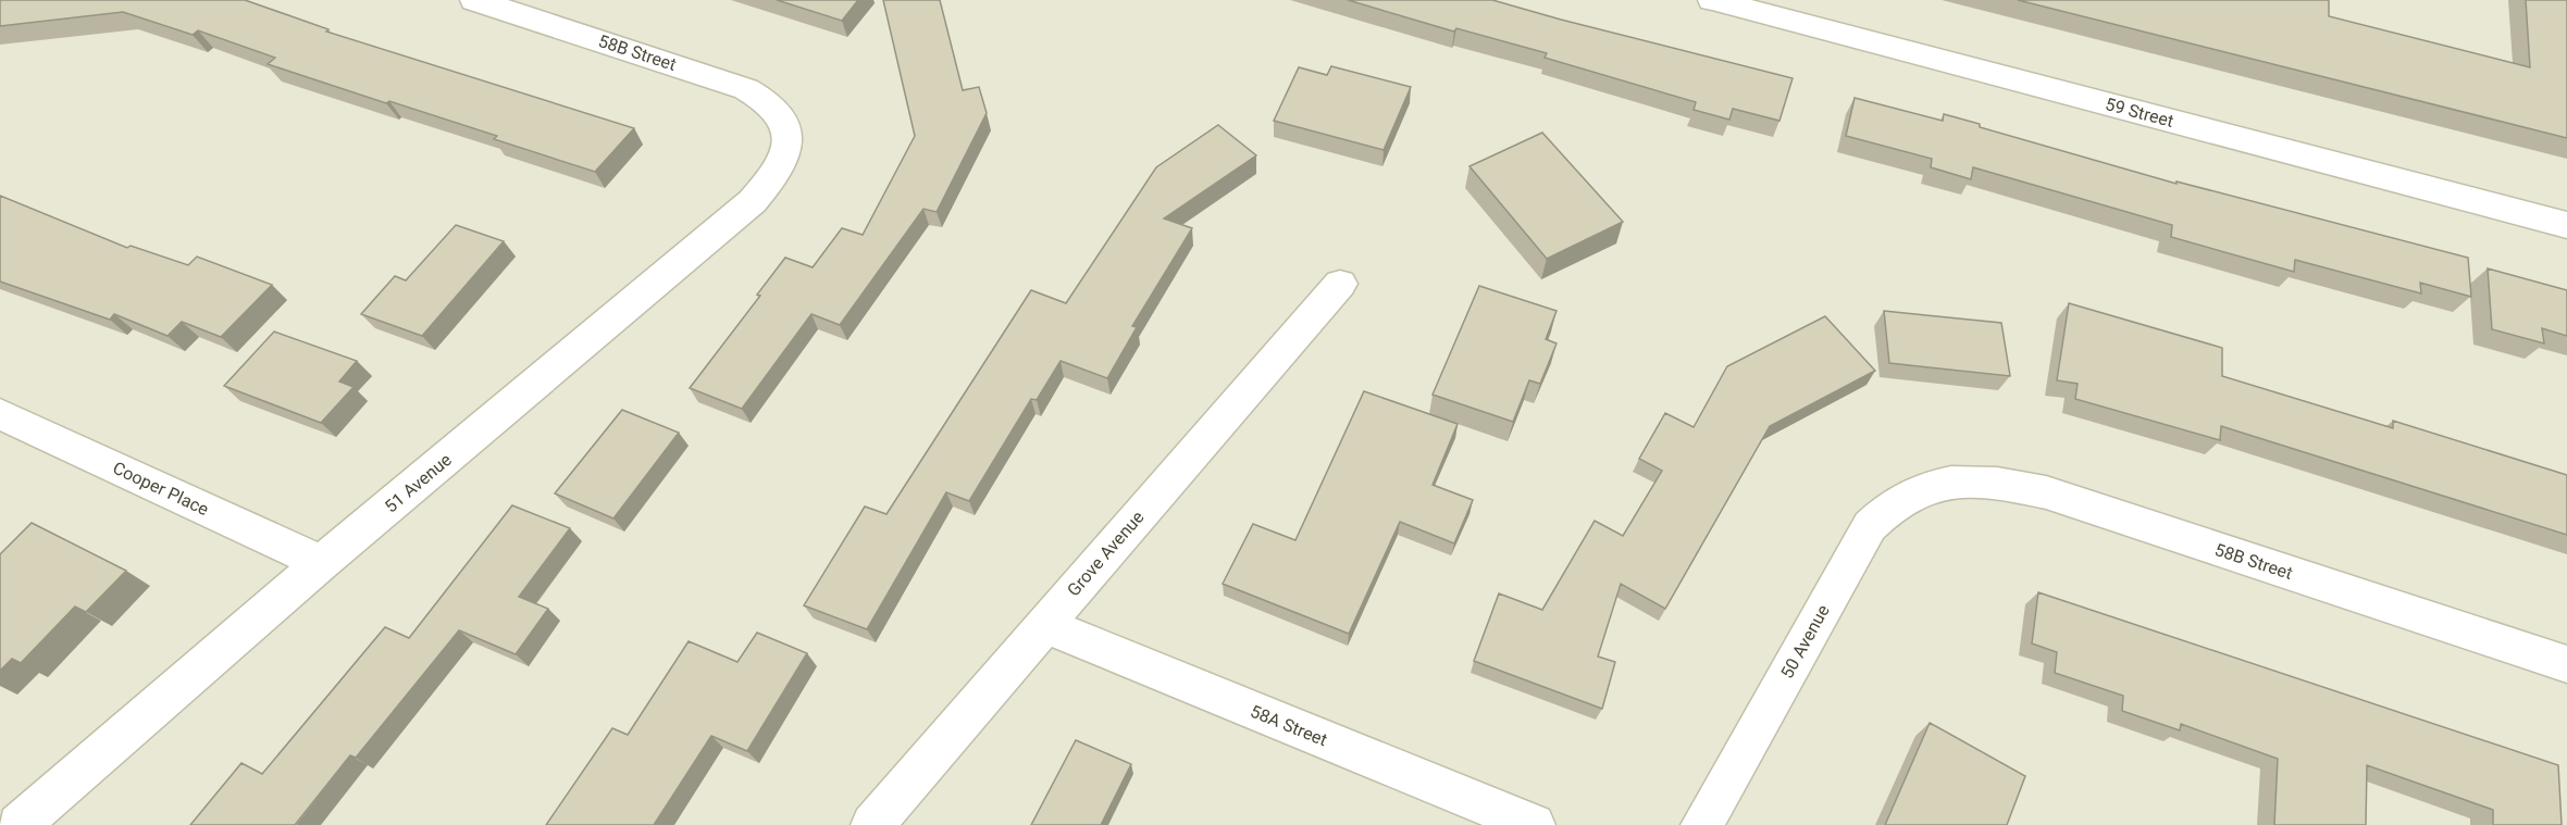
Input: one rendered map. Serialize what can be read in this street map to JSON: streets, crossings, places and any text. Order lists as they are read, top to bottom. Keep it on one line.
{"streets":{"street":["58B Street","59 Street","51 Avenue","Cooper Place","Grove Avenue","50 Avenue","58A Street"]},"crossings":[["58B Street","51 Avenue"],["58B Street","50 Avenue"],["51 Avenue","Cooper Place"],["Grove Avenue","58A Street"]]}
